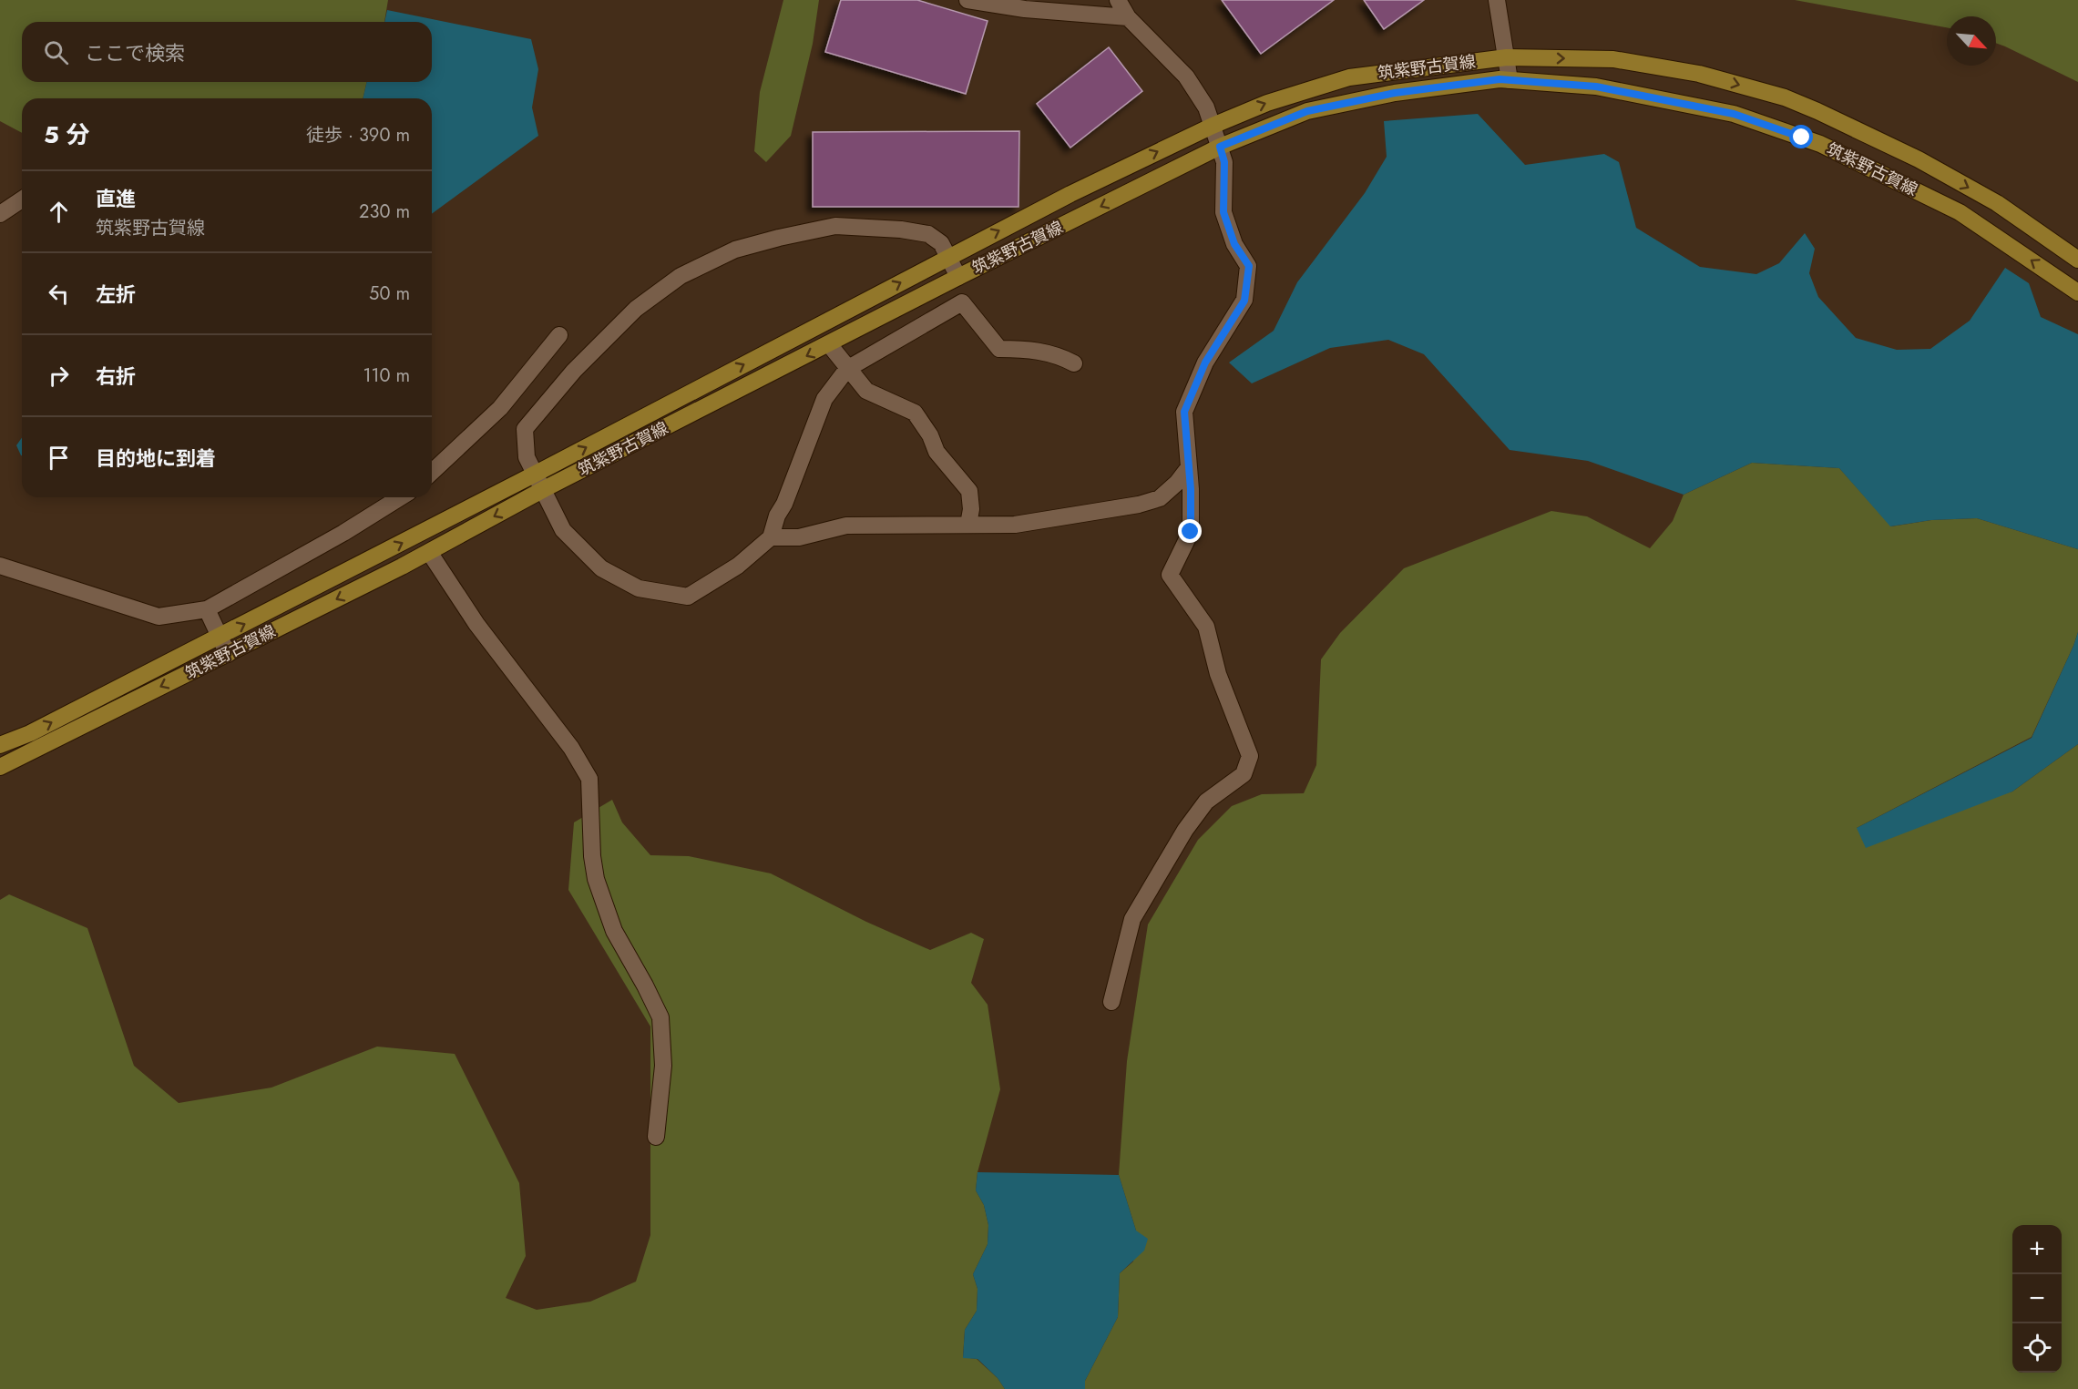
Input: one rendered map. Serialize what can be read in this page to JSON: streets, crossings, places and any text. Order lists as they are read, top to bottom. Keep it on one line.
{"streets":{"main road":["筑紫野古賀線"]},"north":"bottom right","page":{"search":"ここで検索","heading":["5 分","徒歩 · 390 m"],"list":[["直進","筑紫野古賀線","230 m"],["左折","50 m"],["右折","110 m"],"目的地に到着"],"map_buttons":["+","−"]}}
